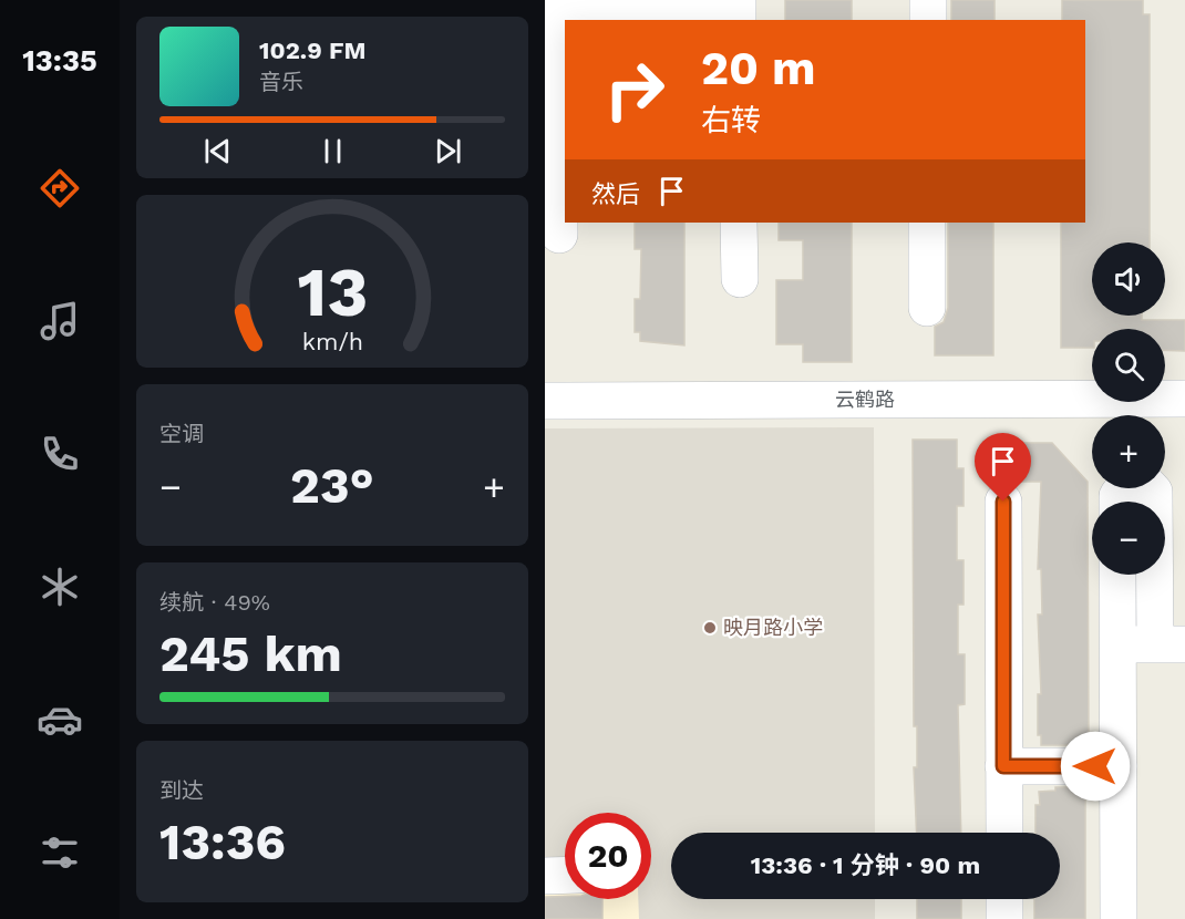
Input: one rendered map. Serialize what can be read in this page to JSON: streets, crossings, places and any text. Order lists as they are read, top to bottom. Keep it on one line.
{"streets":{"street":["云鹤路"]},"places":["映月路小学"],"page":{"tabs":"13:35","turn":["20 m","右转"],"song":["102.9 FM","音乐"],"then":"然后","map_buttons":["+","−"],"tile":["空调",["续航 · 49%","245 km"],["到达","13:36"]],"heat":["−","23°","+"],"limit":"20","trip":"13:36 · 1 分钟 · 90 m","gauge":["13","km/h"]}}
